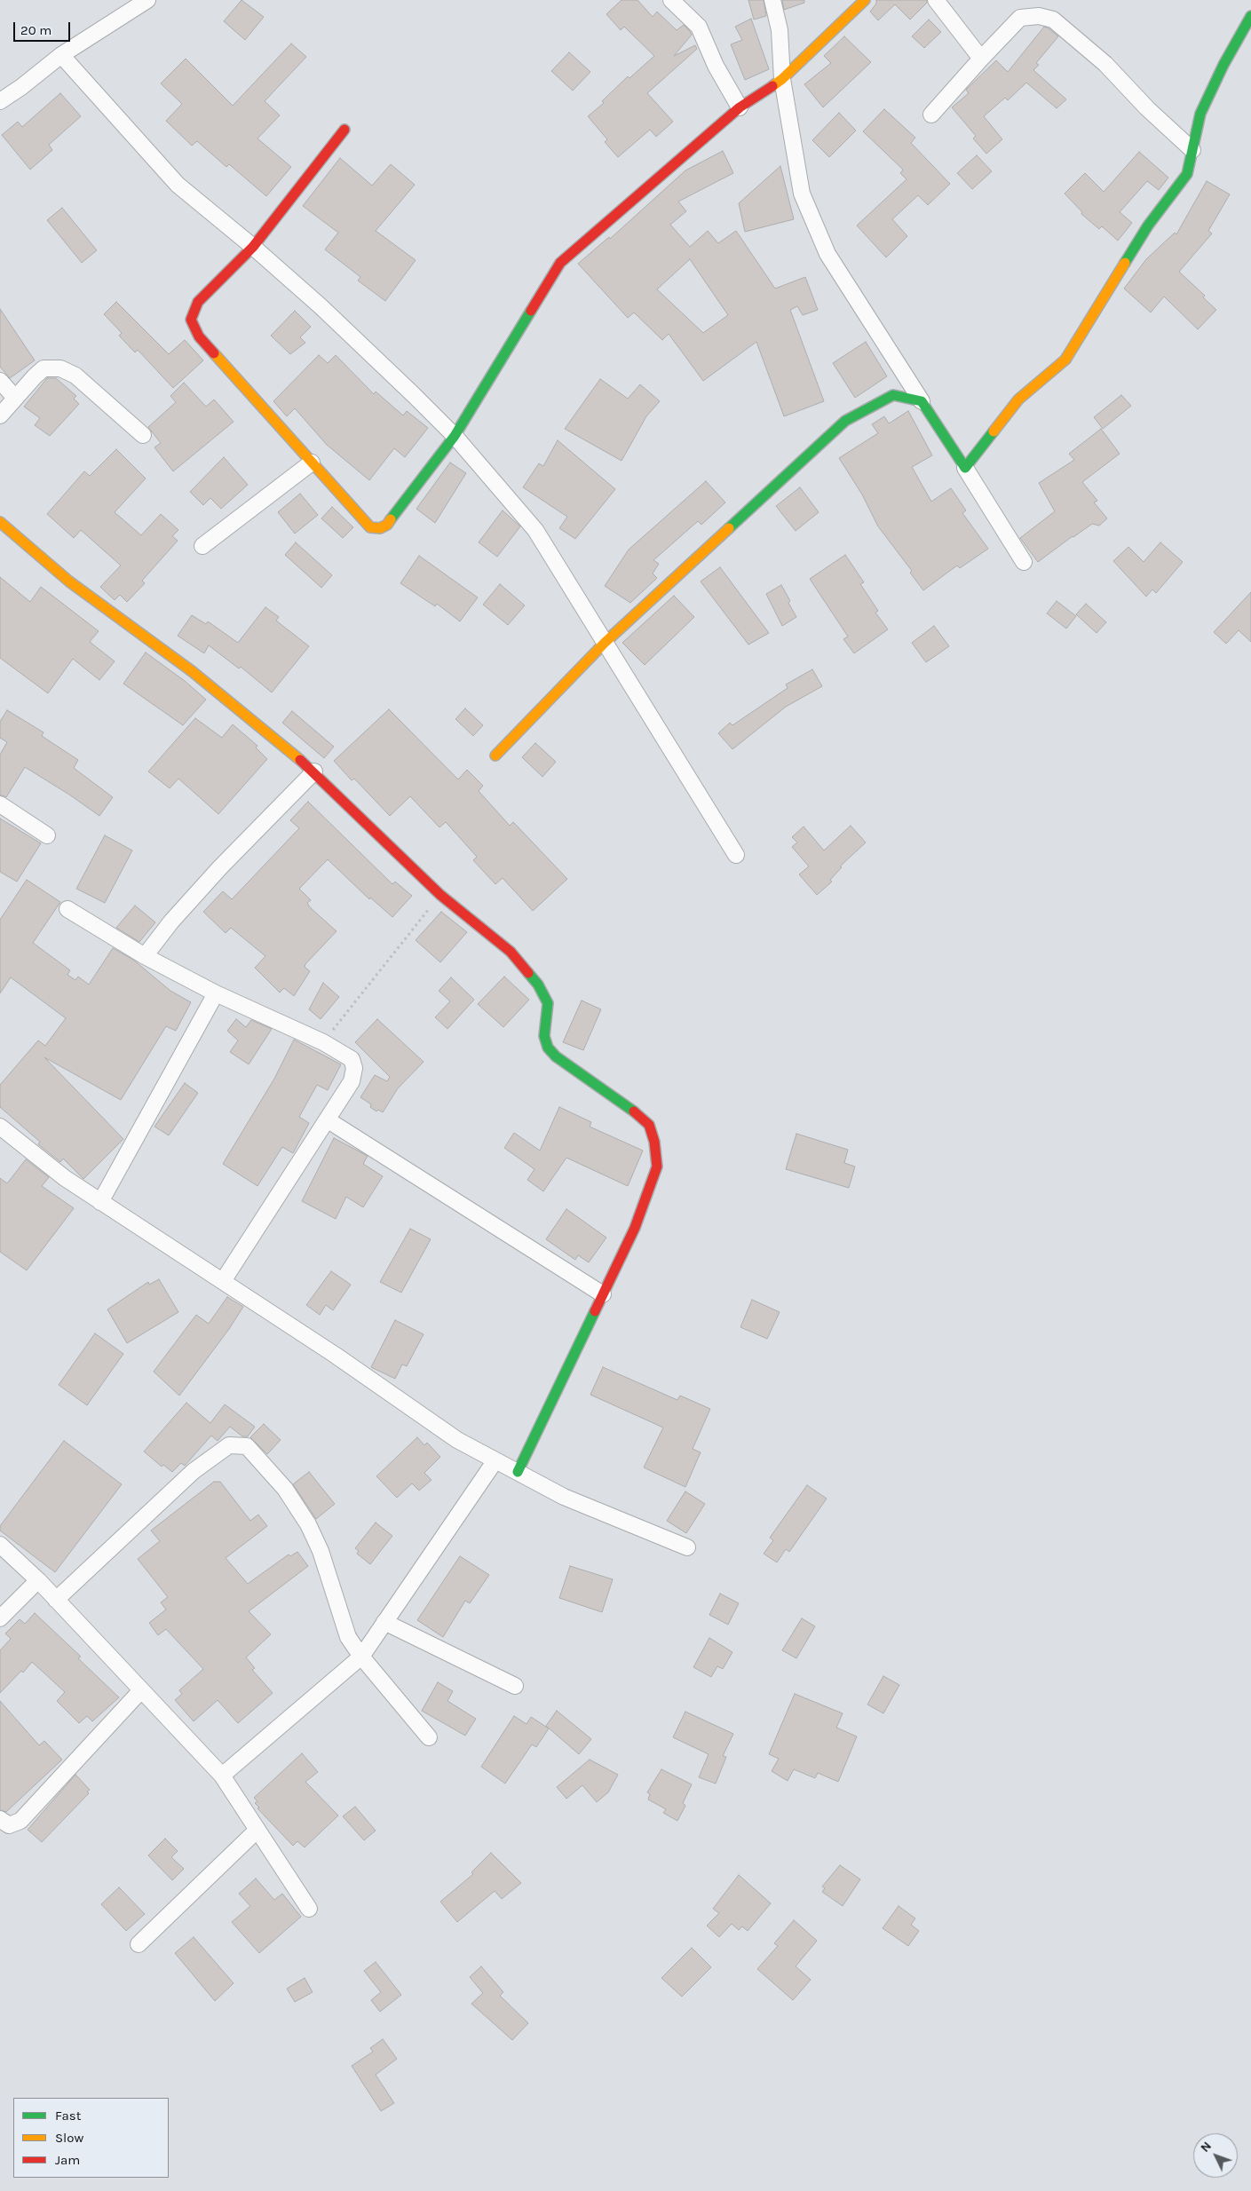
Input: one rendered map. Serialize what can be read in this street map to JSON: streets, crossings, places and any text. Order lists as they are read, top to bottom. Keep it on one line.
{"legend":["Fast","Slow","Jam"],"scale_bar":"20 m","north":"top left"}
